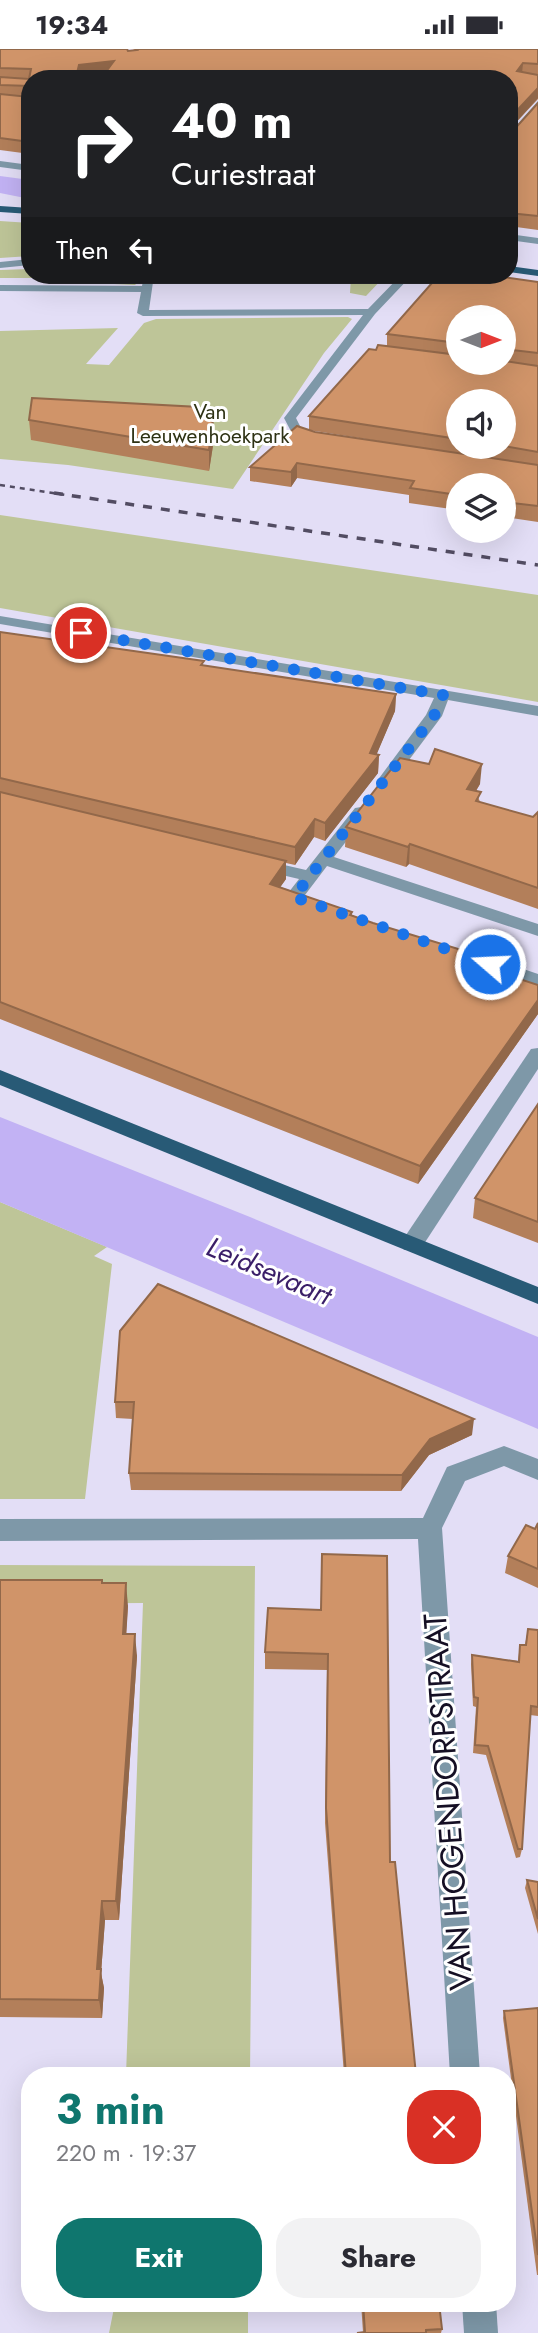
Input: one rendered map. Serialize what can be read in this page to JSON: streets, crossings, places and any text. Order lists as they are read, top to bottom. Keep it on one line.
{"streets":{"street":["VAN HOGENDORPSTRAAT"]},"water":["Leidsevaart"],"parks":["Van Leeuwenhoekpark"],"north":"right","page":{"status":"19:34","turn":["40 m","Curiestraat"],"then":"Then","heading":["3 min","220 m · 19:37"],"buttons":["Exit","Share"]}}
